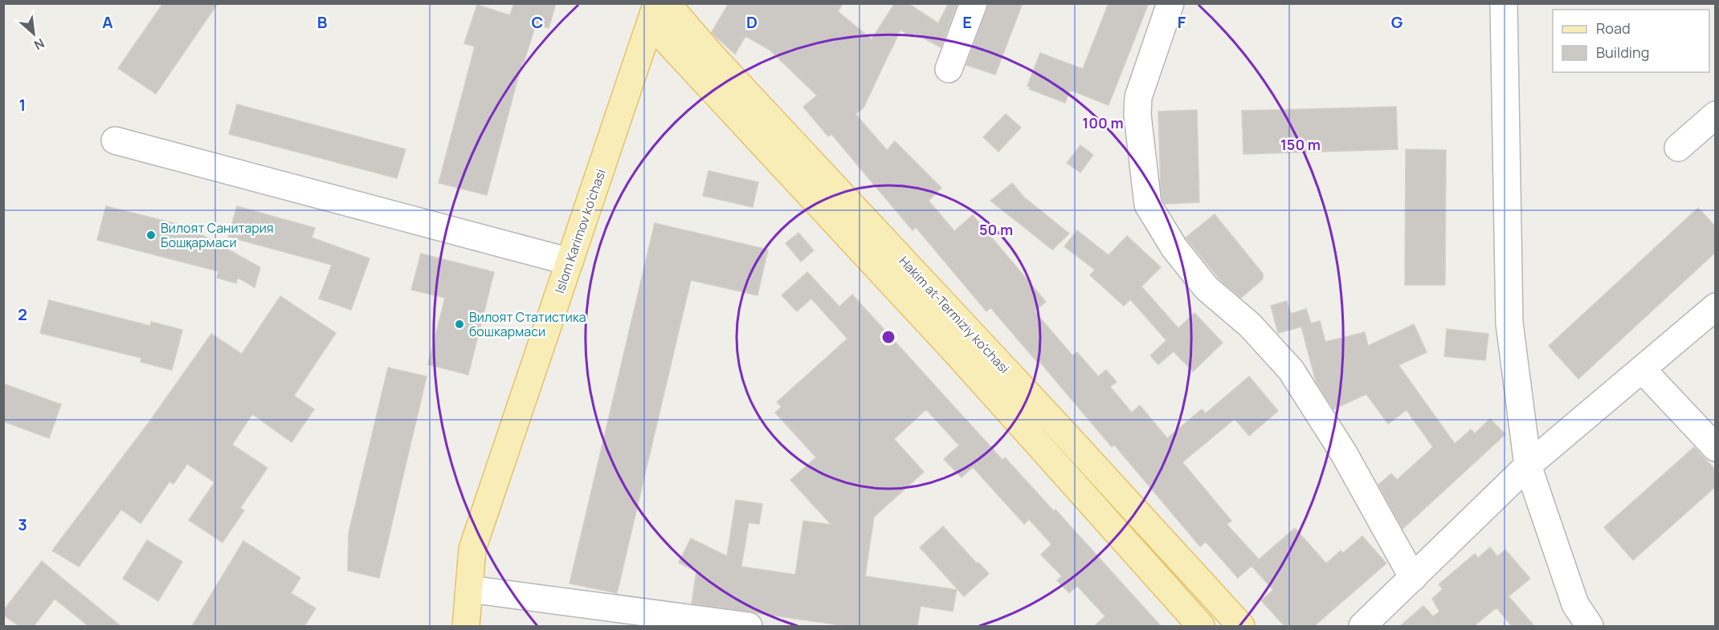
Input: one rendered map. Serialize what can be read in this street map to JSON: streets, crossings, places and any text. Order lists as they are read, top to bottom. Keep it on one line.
{"streets":{"main road":["Islom Karimov ko'chasi","Hakim at-Termiziy ko'chasi"]},"crossings":[["Islom Karimov ko'chasi","Hakim at-Termiziy ko'chasi"]],"places":["Вилоят Санитария Бошқармаси","Вилоят Статистика бошкармаси"],"legend":["Road","Building"],"north":"bottom right","grid":{"columns":["A","B","C","D","E","F","G"],"rows":["1","2","3"]},"rings":["100 m","150 m","50 m"]}
